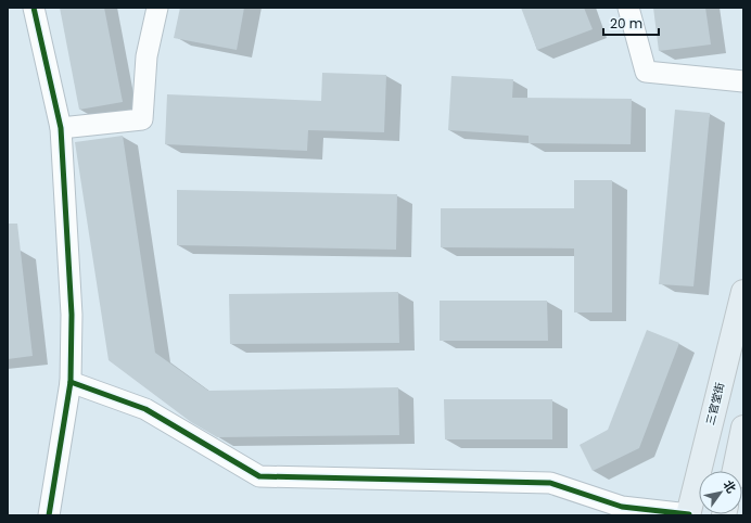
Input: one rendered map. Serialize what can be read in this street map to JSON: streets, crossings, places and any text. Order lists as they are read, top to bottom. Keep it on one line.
{"streets":{"main road":["三官堂街"]},"scale_bar":"20 m","north":"top right"}
